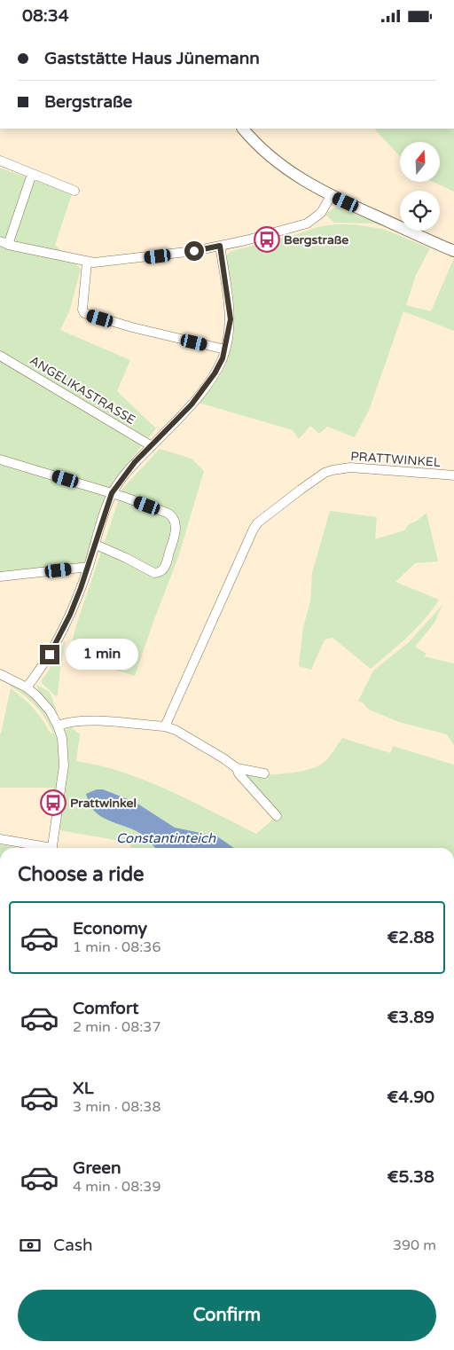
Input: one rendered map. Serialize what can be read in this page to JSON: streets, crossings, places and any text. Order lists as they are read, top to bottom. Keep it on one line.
{"streets":{"street":["ANGELIKASTRASSE","PRATTWINKEL"]},"water":["Constantinteich"],"places":{"bus stop":["Bergstraße","Prattwinkel"]},"north":"top","page":{"status":"08:34","banner":["Gaststätte Haus Jünemann","Bergstraße"],"bubble":"1 min","heading":"Choose a ride","list":[{"name":"Economy","note":"1 min · 08:36","value":"€2.88"},{"name":"Comfort","note":"2 min · 08:37","value":"€3.89"},{"name":"XL","note":"3 min · 08:38","value":"€4.90"},{"name":"Green","note":"4 min · 08:39","value":"€5.38"}],"pay":["Cash","390 m"],"buttons":"Confirm"}}
